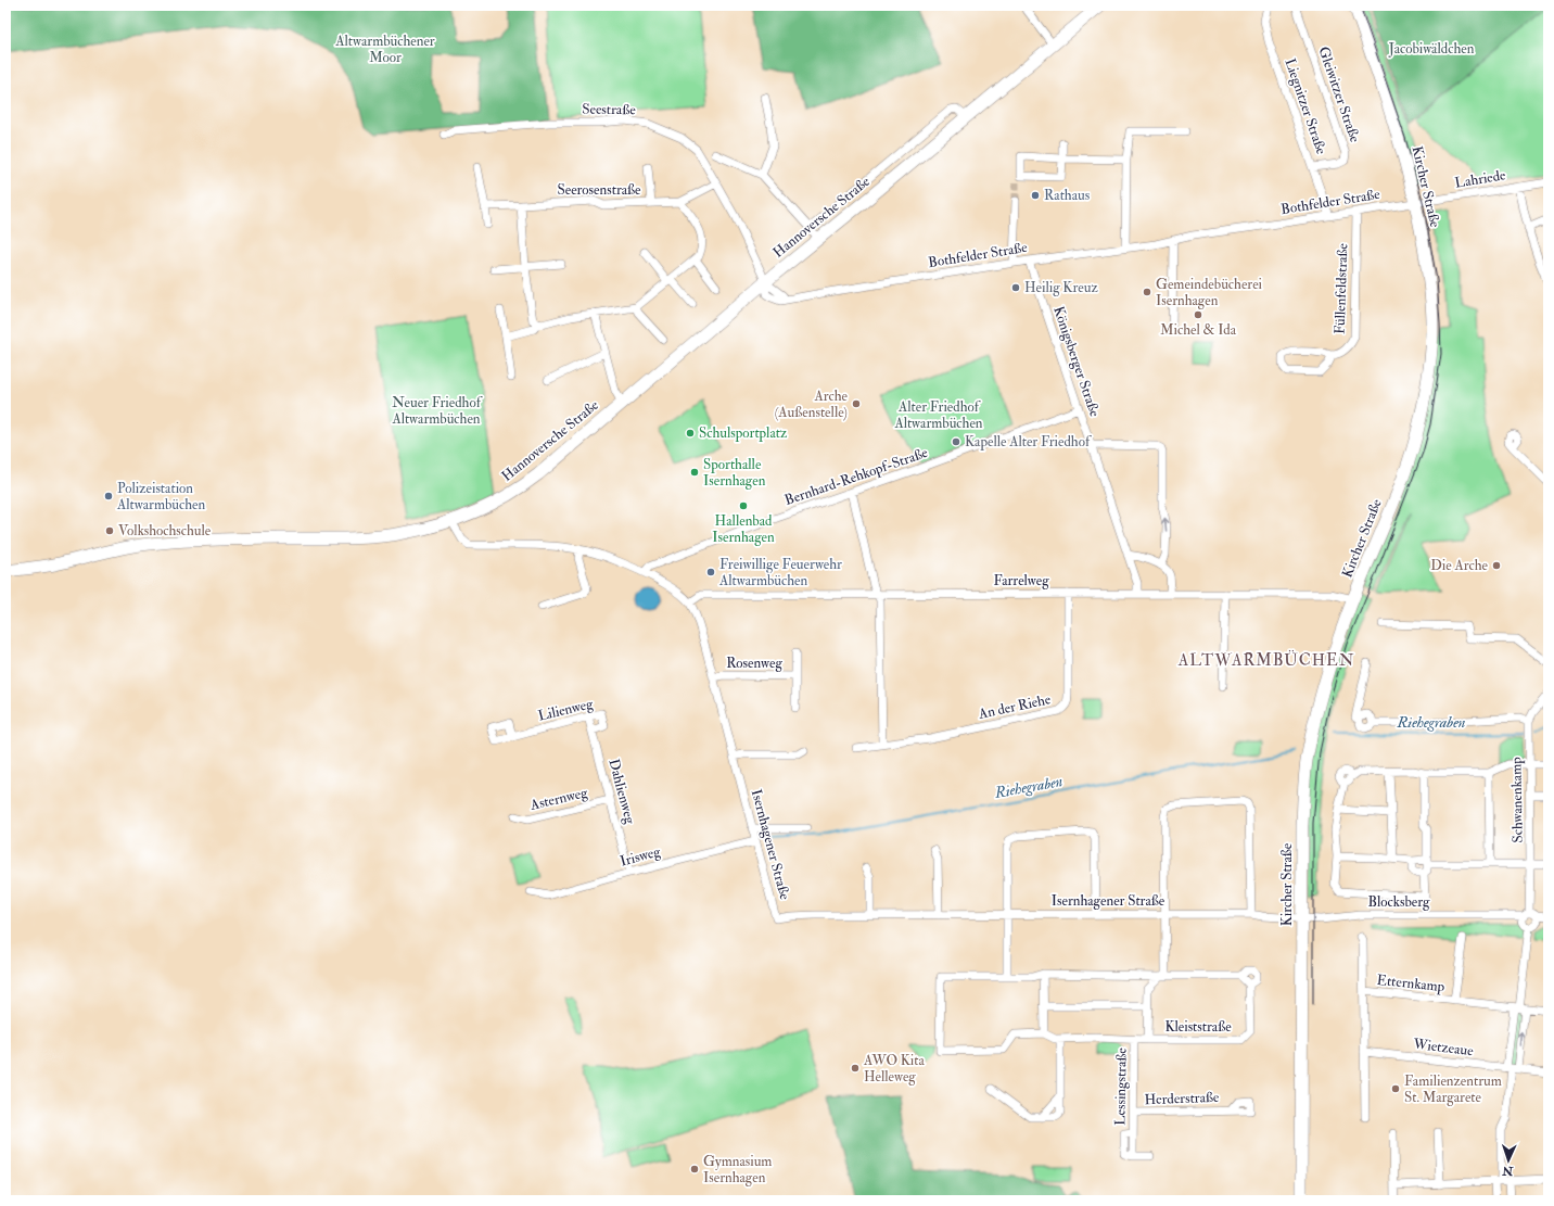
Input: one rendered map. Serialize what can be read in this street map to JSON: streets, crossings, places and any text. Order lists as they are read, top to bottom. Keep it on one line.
{"streets":{"main road":["Kircher Straße","Hannoversche Straße"],"street":["Gleiwitzer Straße","Liegnitzer Straße","Seestraße","Lahriede","Seerosenstraße","Bothfelder Straße","Füllenfeldstraße","Königsberger Straße","Bernhard-Rehkopf-Straße","Farrelweg","Rosenweg","An der Riehe","Lilienweg","Dahlienweg","Asternweg","Schwanenkamp","Isernhagener Straße","Irisweg","Blocksberg","Etternkamp","Kleiststraße","Wietzeaue","Lessingstraße","Herderstraße"]},"crossings":[["Gleiwitzer Straße","Liegnitzer Straße"],["Liegnitzer Straße","Bothfelder Straße"],["Seestraße","Seerosenstraße"],["Seestraße","Bothfelder Straße"],["Seestraße","Hannoversche Straße"],["Lahriede","Kircher Straße"],["Lahriede","Bothfelder Straße"],["Kircher Straße","Bothfelder Straße"],["Kircher Straße","Farrelweg"],["Kircher Straße","Isernhagener Straße"],["Kircher Straße","Blocksberg"],["Bothfelder Straße","Hannoversche Straße"],["Bothfelder Straße","Füllenfeldstraße"],["Bothfelder Straße","Königsberger Straße"],["Hannoversche Straße","Isernhagener Straße"],["Königsberger Straße","Bernhard-Rehkopf-Straße"],["Königsberger Straße","Farrelweg"],["Bernhard-Rehkopf-Straße","Isernhagener Straße"],["Farrelweg","An der Riehe"],["Farrelweg","Isernhagener Straße"],["Rosenweg","Isernhagener Straße"],["Lilienweg","Dahlienweg"],["Dahlienweg","Asternweg"],["Dahlienweg","Irisweg"],["Schwanenkamp","Blocksberg"],["Schwanenkamp","Etternkamp"],["Isernhagener Straße","Irisweg"],["Isernhagener Straße","Blocksberg"],["Kleiststraße","Lessingstraße"],["Lessingstraße","Herderstraße"]],"districts":["ALTWARMBÜCHEN"],"water":["Riehegraben"],"parks":["Altwarmbüchener Moor","Jacobiwäldchen","Neuer Friedhof Altwarmbüchen","Alter Friedhof Altwarmbüchen"],"places":["Rathaus","Heilig Kreuz","Gemeindebücherei Isernhagen","Michel & Ida","Arche (Außenstelle)","Schulsportplatz","Kapelle Alter Friedhof","Sporthalle Isernhagen","Polizeistation Altwarmbüchen","Hallenbad Isernhagen","Volkshochschule","Die Arche","Freiwillige Feuerwehr Altwarmbüchen","AWO Kita Helleweg","Familienzentrum St. Margarete","Gymnasium Isernhagen"],"north":"bottom"}
